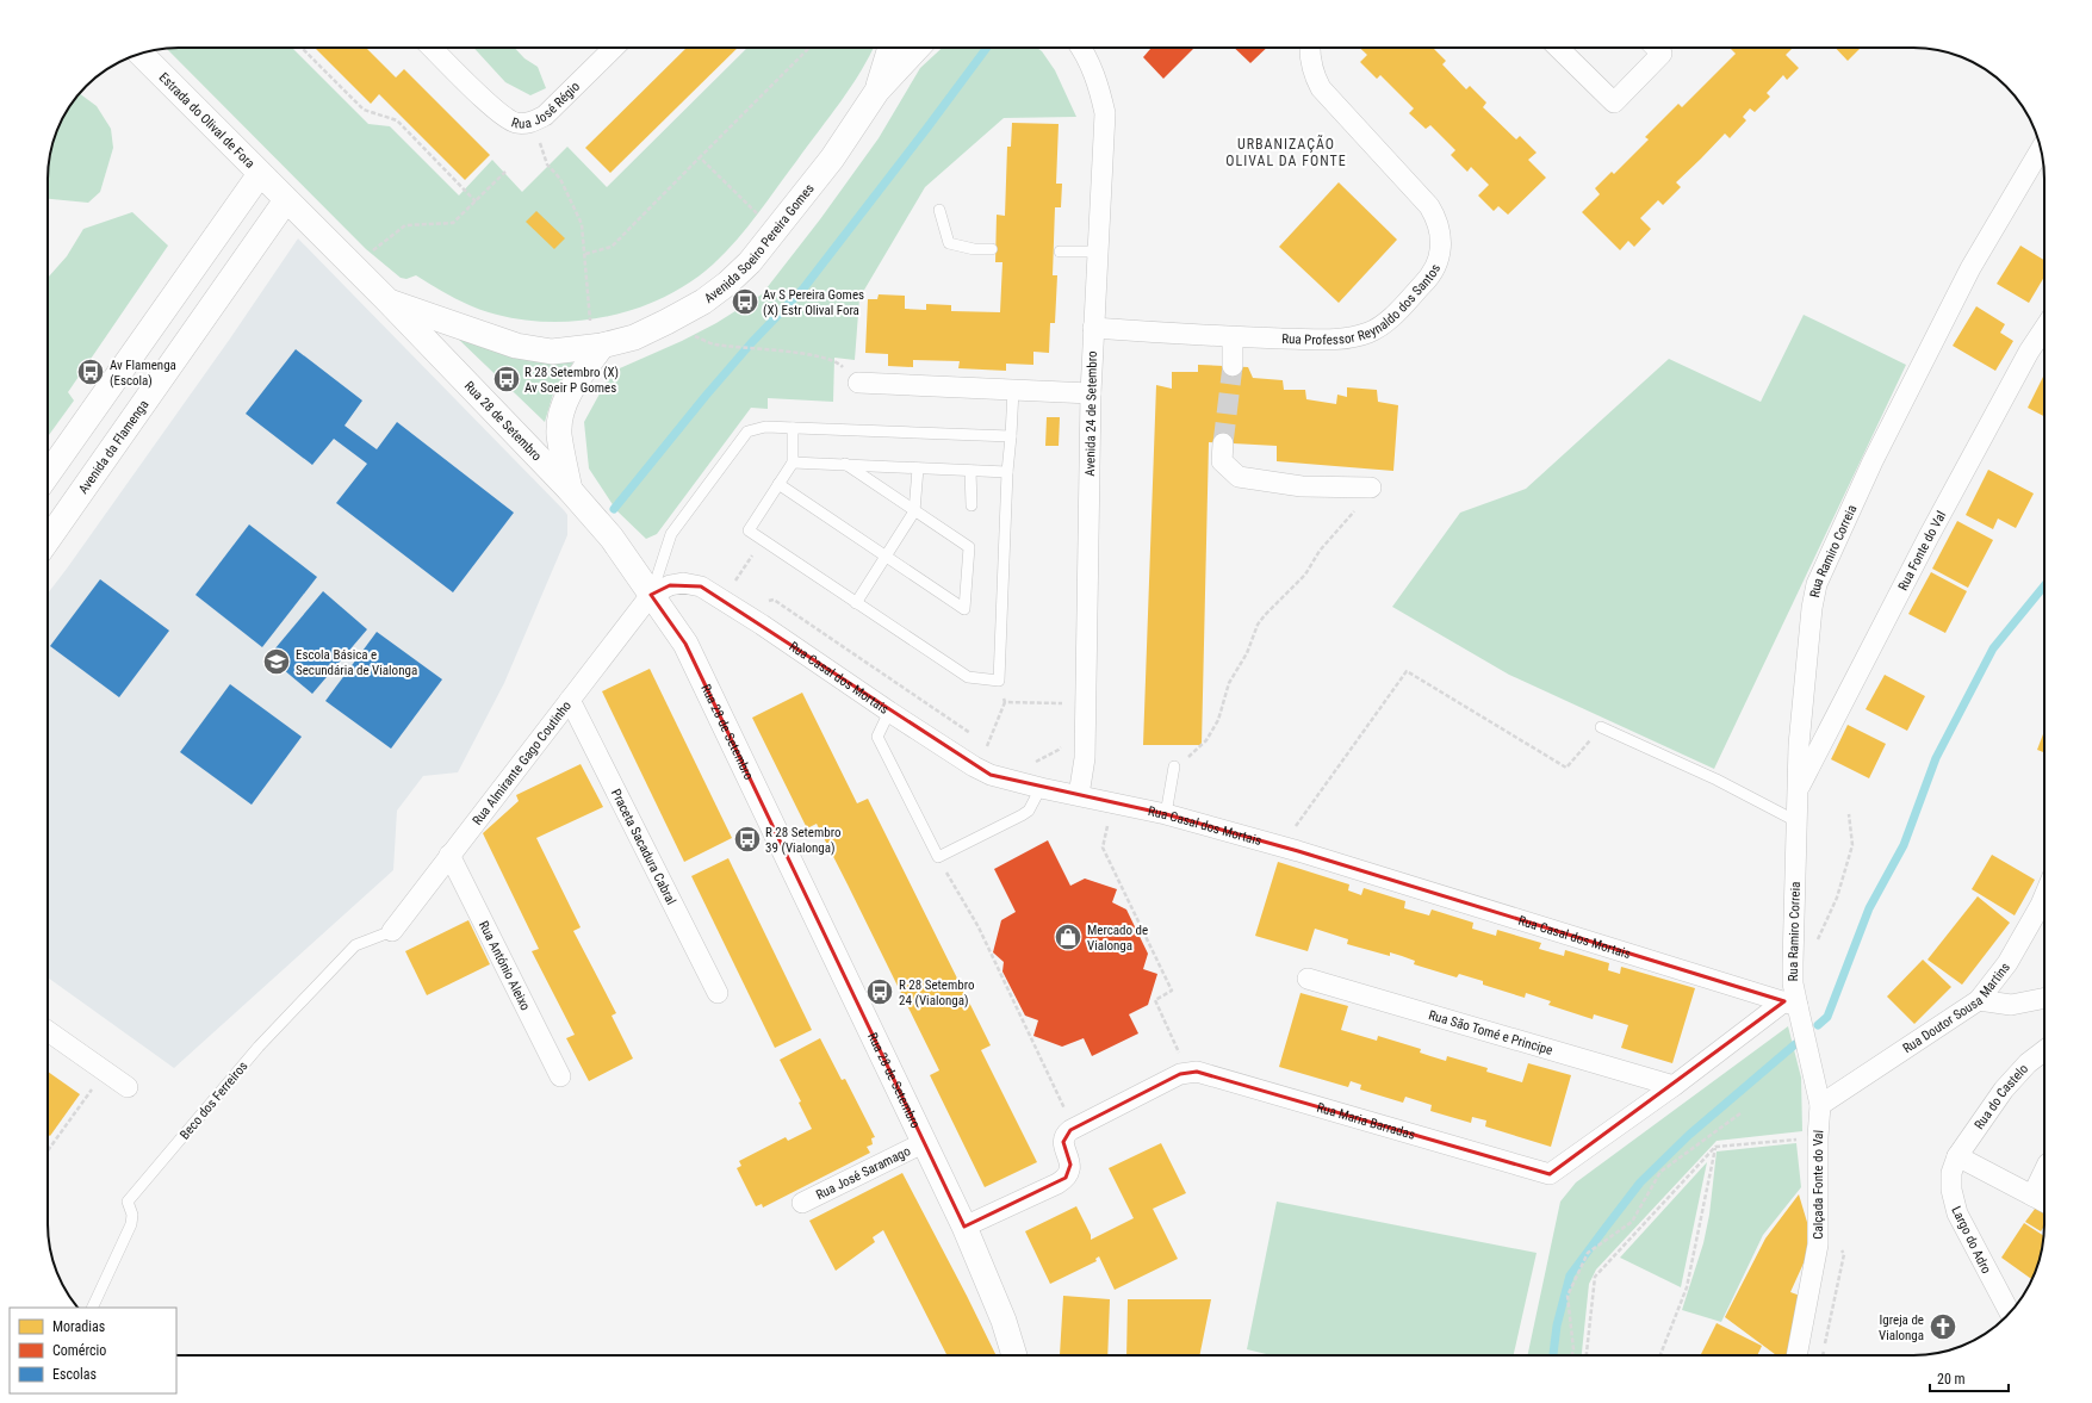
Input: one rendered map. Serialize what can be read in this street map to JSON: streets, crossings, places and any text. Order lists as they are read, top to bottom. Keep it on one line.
{"streets":{"street":["Rua José Régio","Estrada do Olival de Fora","Avenida Soeiro Pereira Gomes","Rua Professor Reynaldo dos Santos","Avenida 24 de Setembro","Rua 28 de Setembro","Avenida da Flamenga","Rua Ramiro Correia","Rua Fonte do Val","Rua Casal dos Mortais","Rua Almirante Gago Coutinho","Praceta Sacadura Cabral","Rua António Aleixo","Rua Doutor Sousa Martins","Rua São Tomé e Principe","Rua do Castelo","Rua Maria Barradas","Rua José Saramago","Calçada Fonte do Val","Largo do Adro"],"lane":["Beco dos Ferreiros"]},"crossings":[["Estrada do Olival de Fora","Rua 28 de Setembro"],["Estrada do Olival de Fora","Avenida da Flamenga"],["Avenida Soeiro Pereira Gomes","Rua 28 de Setembro"],["Rua Professor Reynaldo dos Santos","Avenida 24 de Setembro"],["Avenida 24 de Setembro","Rua Casal dos Mortais"],["Rua 28 de Setembro","Avenida da Flamenga"],["Rua 28 de Setembro","Rua Casal dos Mortais"],["Rua 28 de Setembro","Rua Almirante Gago Coutinho"],["Rua 28 de Setembro","Rua José Saramago"],["Rua Ramiro Correia","Rua Fonte do Val"],["Rua Ramiro Correia","Rua Casal dos Mortais"],["Rua Ramiro Correia","Rua Maria Barradas"],["Rua Ramiro Correia","Calçada Fonte do Val"],["Rua Casal dos Mortais","Rua Almirante Gago Coutinho"],["Rua Casal dos Mortais","Rua Maria Barradas"],["Rua Casal dos Mortais","Calçada Fonte do Val"],["Rua Almirante Gago Coutinho","Praceta Sacadura Cabral"],["Rua Almirante Gago Coutinho","Rua António Aleixo"],["Rua Almirante Gago Coutinho","Beco dos Ferreiros"],["Rua Doutor Sousa Martins","Calçada Fonte do Val"],["Rua São Tomé e Principe","Rua Maria Barradas"],["Rua do Castelo","Largo do Adro"],["Rua Maria Barradas","Calçada Fonte do Val"]],"districts":["URBANIZAÇÃO OLIVAL DA FONTE"],"places":{"bus stop":["Av S Pereira Gomes (X) Estr Olival Fora","Av Flamenga (Escola)","R 28 Setembro (X) Av Soeir P Gomes","R 28 Setembro 39 (Vialonga)","R 28 Setembro 24 (Vialonga)"],"school or university":["Escola Básica e Secundária de Vialonga"],"shop":["Mercado de Vialonga"],"church":["Igreja de Vialonga"]},"legend":["Moradias","Comércio","Escolas"],"scale_bar":"20 m"}
